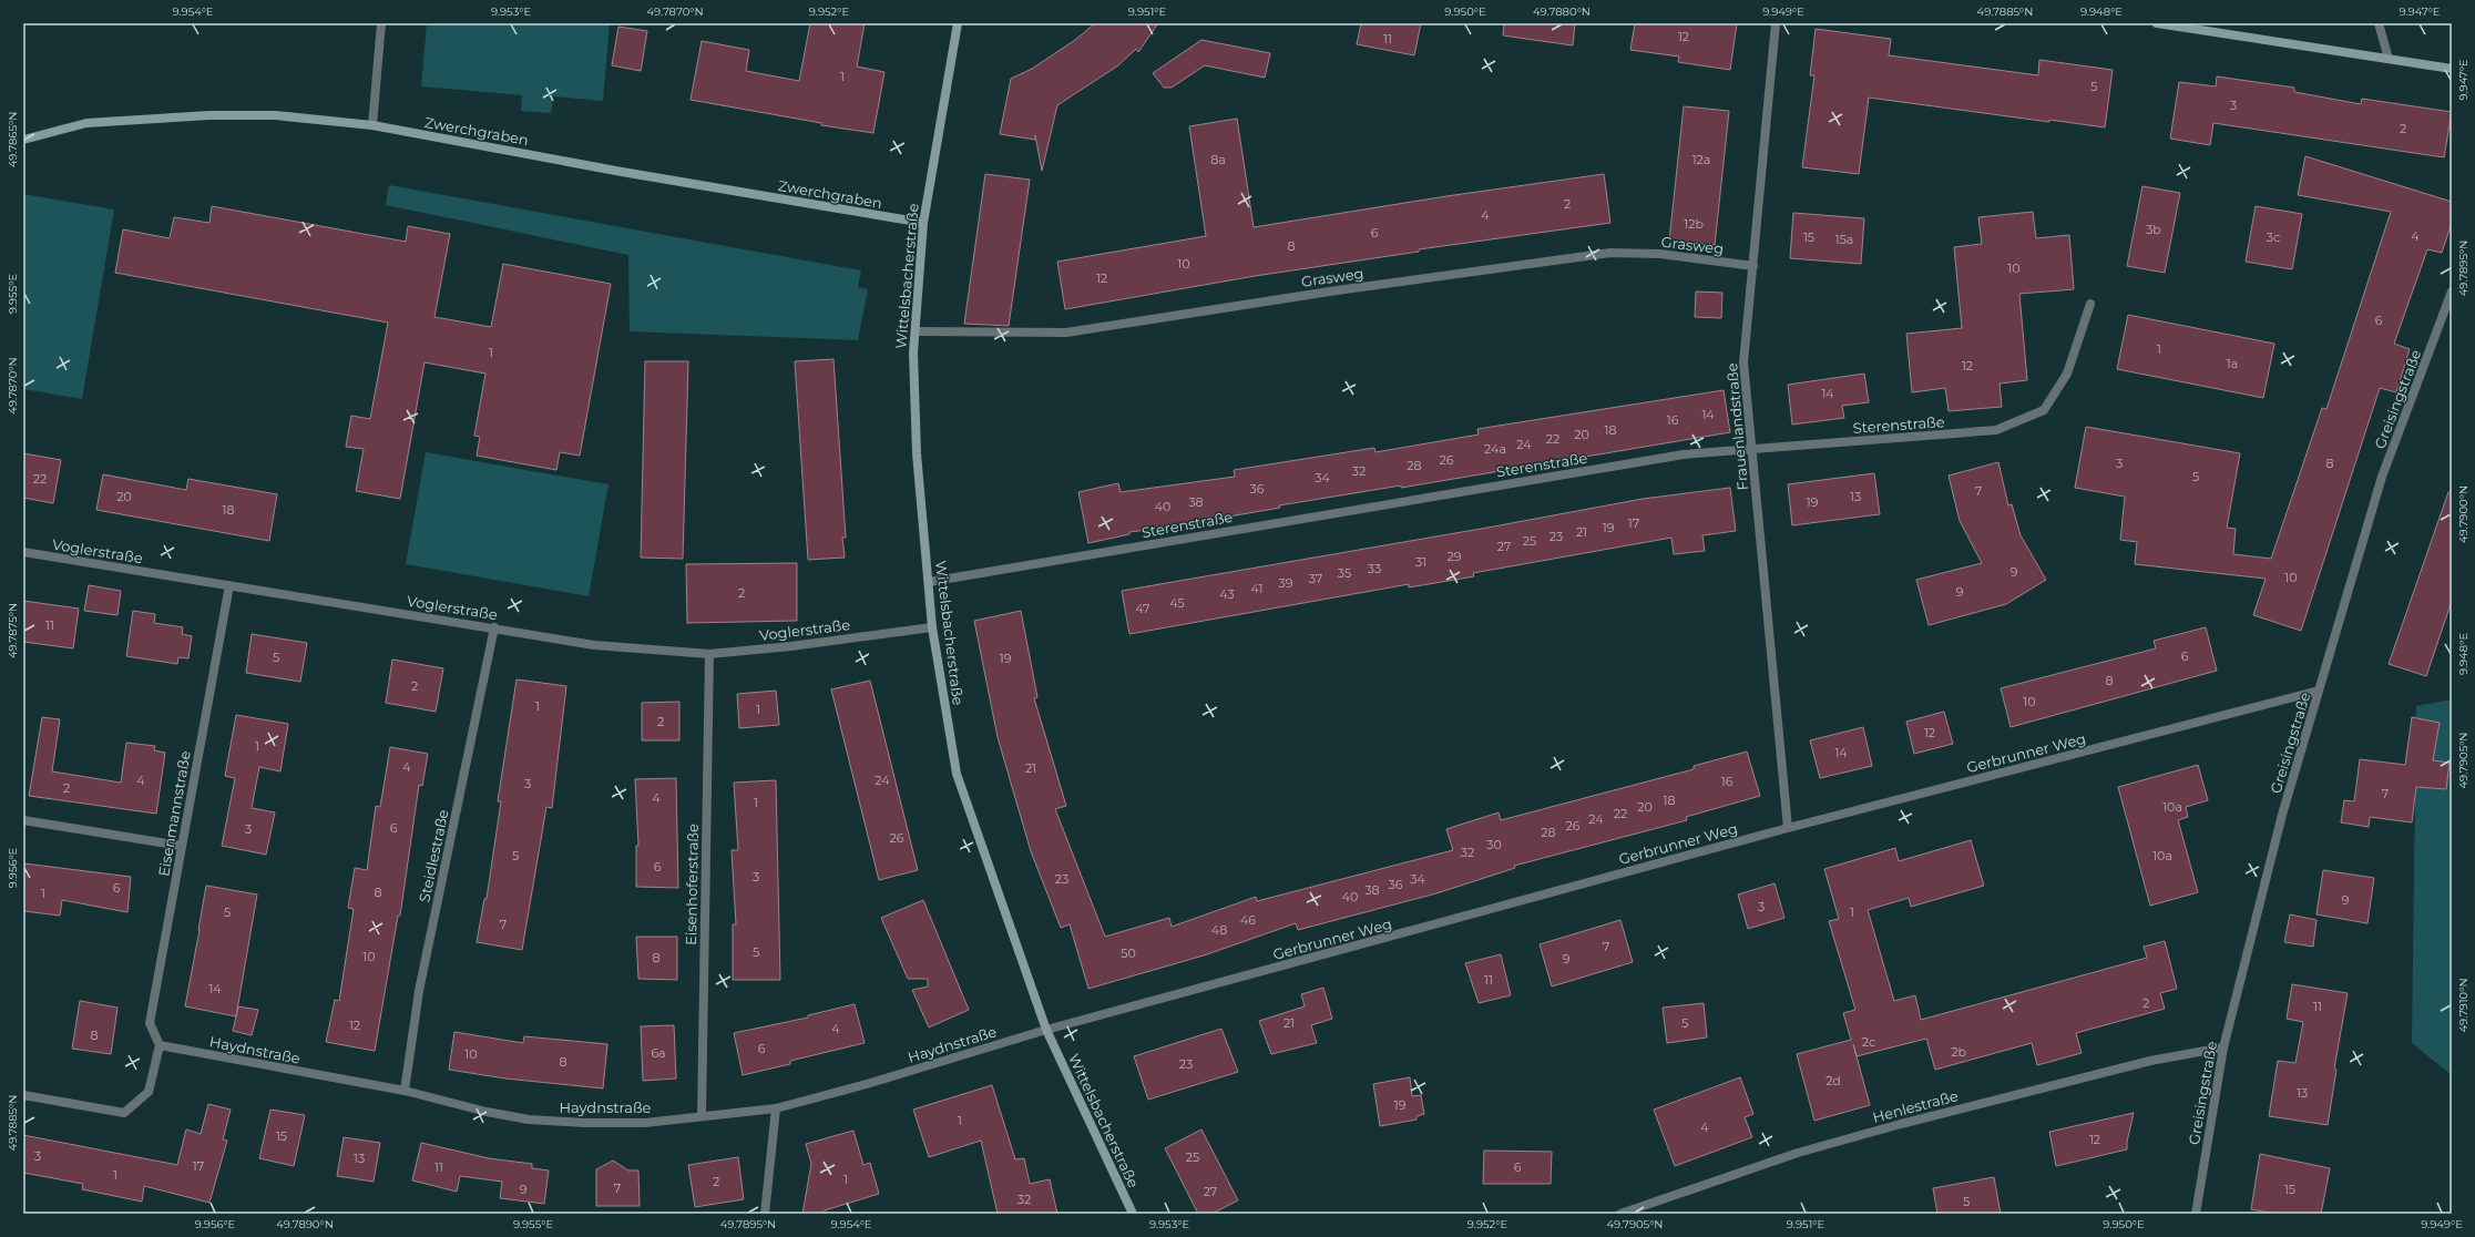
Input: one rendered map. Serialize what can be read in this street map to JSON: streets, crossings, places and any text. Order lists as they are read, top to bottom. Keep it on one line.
{"streets":{"street":["Zwerchgraben","Grasweg","Wittelsbacherstraße","Greisingstraße","Sterenstraße","Frauenlandstraße","Voglerstraße","Gerbrunner Weg","Eisenmannstraße","Steidlestraße","Eisenhoferstraße","Haydnstraße","Henlestraße"]},"crossings":[["Zwerchgraben","Wittelsbacherstraße"],["Grasweg","Wittelsbacherstraße"],["Grasweg","Frauenlandstraße"],["Wittelsbacherstraße","Sterenstraße"],["Wittelsbacherstraße","Voglerstraße"],["Wittelsbacherstraße","Gerbrunner Weg"],["Wittelsbacherstraße","Haydnstraße"],["Greisingstraße","Gerbrunner Weg"],["Greisingstraße","Henlestraße"],["Sterenstraße","Frauenlandstraße"],["Frauenlandstraße","Gerbrunner Weg"],["Voglerstraße","Eisenmannstraße"],["Voglerstraße","Steidlestraße"],["Voglerstraße","Eisenhoferstraße"],["Gerbrunner Weg","Haydnstraße"],["Eisenmannstraße","Haydnstraße"],["Steidlestraße","Haydnstraße"],["Eisenhoferstraße","Haydnstraße"]],"house_numbers":["12","11","1","5","3","2","8a","12a","2","4","12b","3b","6","4","15","3c","15a","8","10","10","12","6","1","1","1a","12","14","14","16","18","20","22","24","24a","26","3","8","28","32","5","34","22","36","7","20","13","38","19","40","18","17","19","21","23","25","27","29","31","33","9","35","10","37","39","41","9","2","43","45","47","11","6","5","19","8","2","10","1","1","2","12","1","14","4","21","4","24","16","3","2","7","4","18","1","20","10a","22","24","26","6","3","28","26","30","32","5","10a","6","3","23","34","36","6","38","8","1","40","9","3","5","1","46","7","48","7","5","50","10","8","9","11","14","2","11","21","5","12","4","8","2c","6","2b","6a","10","8","23","2d","13","19","1","4","15","12","3","25","13","17","11","6","1","1","2","7","9","15","27","32","5"],"coordinates":["9.954°E","9.953°E","49.7870°N","9.952°E","9.951°E","9.950°E","49.7880°N","9.949°E","49.7885°N","9.948°E","9.947°E","49.7865°N","49.7895°N","9.955°E","49.7900°N","49.7875°N","49.7905°N","9.956°E","49.7910°N","49.7890°N"]}
